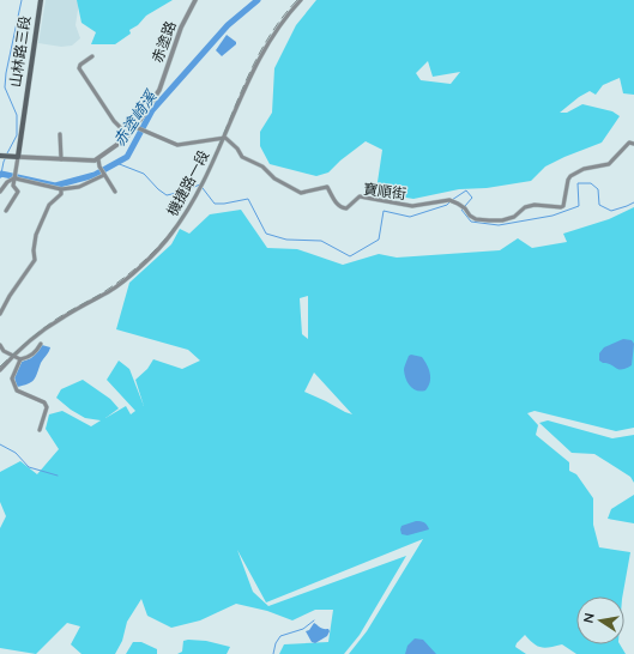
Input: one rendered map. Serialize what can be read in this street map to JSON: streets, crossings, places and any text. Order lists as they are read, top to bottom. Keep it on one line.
{"streets":{"main road":["山林路三段"],"street":["赤塗路","機捷路一段","寶順街"]},"crossings":[["機捷路一段","寶順街"]],"water":["赤塗崎溪"],"north":"left"}
